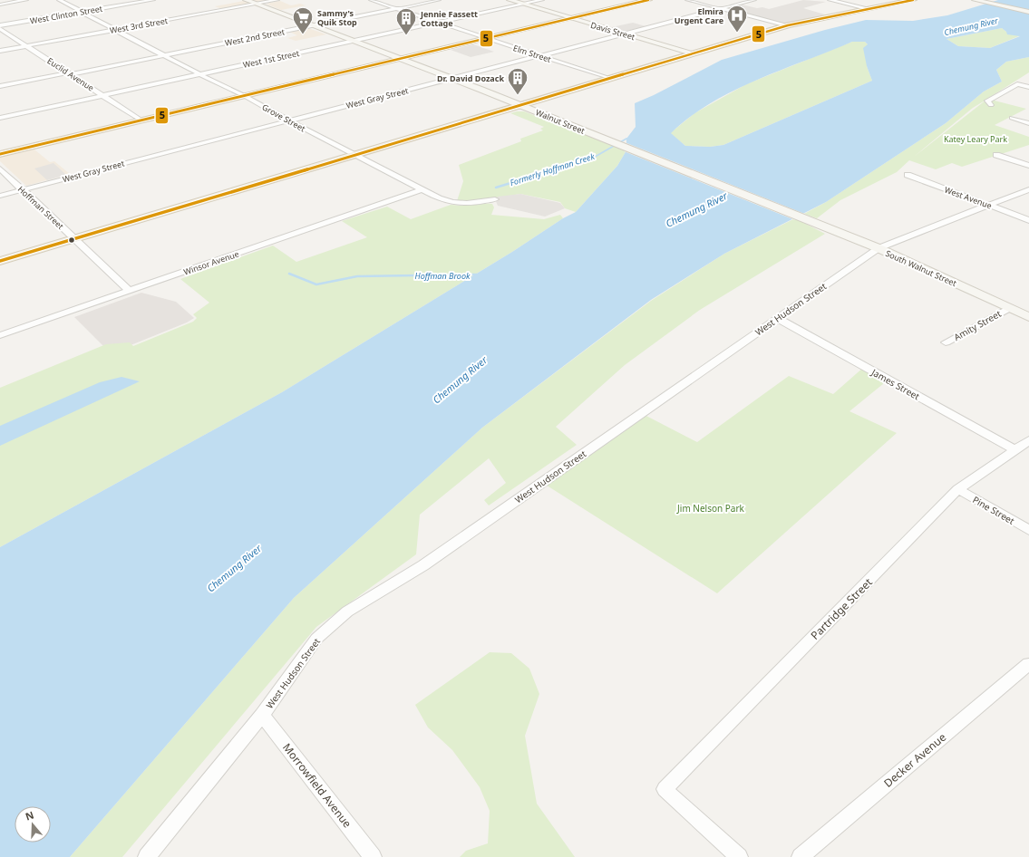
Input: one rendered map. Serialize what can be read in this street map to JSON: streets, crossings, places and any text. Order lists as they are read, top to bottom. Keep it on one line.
{"streets":{"street":["West Clinton Street","West 3rd Street","Davis Street","West 2nd Street","Elm Street","West 1st Street","Euclid Avenue","West Gray Street","Grove Street","Walnut Street","West Avenue","Hoffman Street","Winsor Avenue","South Walnut Street","West Hudson Street","Amity Street","James Street","Pine Street","Partridge Street","Decker Avenue","Morrowfield Avenue"]},"crossings":[["West Clinton Street","Grove Street"],["West 3rd Street","Euclid Avenue"],["West 3rd Street","Grove Street"],["West 3rd Street","Walnut Street"],["Davis Street","West 1st Street"],["Davis Street","West Gray Street"],["West 2nd Street","Elm Street"],["West 2nd Street","Euclid Avenue"],["West 2nd Street","Grove Street"],["West 2nd Street","Walnut Street"],["Elm Street","West 1st Street"],["Elm Street","West Gray Street"],["West 1st Street","Euclid Avenue"],["West 1st Street","Grove Street"],["West 1st Street","Walnut Street"],["West Gray Street","Grove Street"],["West Gray Street","Walnut Street"],["West Gray Street","Hoffman Street"],["Grove Street","Winsor Avenue"],["Walnut Street","South Walnut Street"],["West Avenue","West Hudson Street"],["Hoffman Street","Winsor Avenue"],["South Walnut Street","West Hudson Street"],["South Walnut Street","Amity Street"],["West Hudson Street","James Street"],["West Hudson Street","Morrowfield Avenue"],["James Street","Partridge Street"],["Pine Street","Partridge Street"]],"water":["Chemung River","Formerly Hoffman Creek","Hoffman Brook"],"parks":["Katey Leary Park","Jim Nelson Park"],"places":{"hospital":["Elmira Urgent Care"],"supermarket":["Sammy's Quik Stop"],"building":["Jennie Fassett Cottage","Dr. David Dozack"]},"lines":["transit line 5"],"north":"top"}
